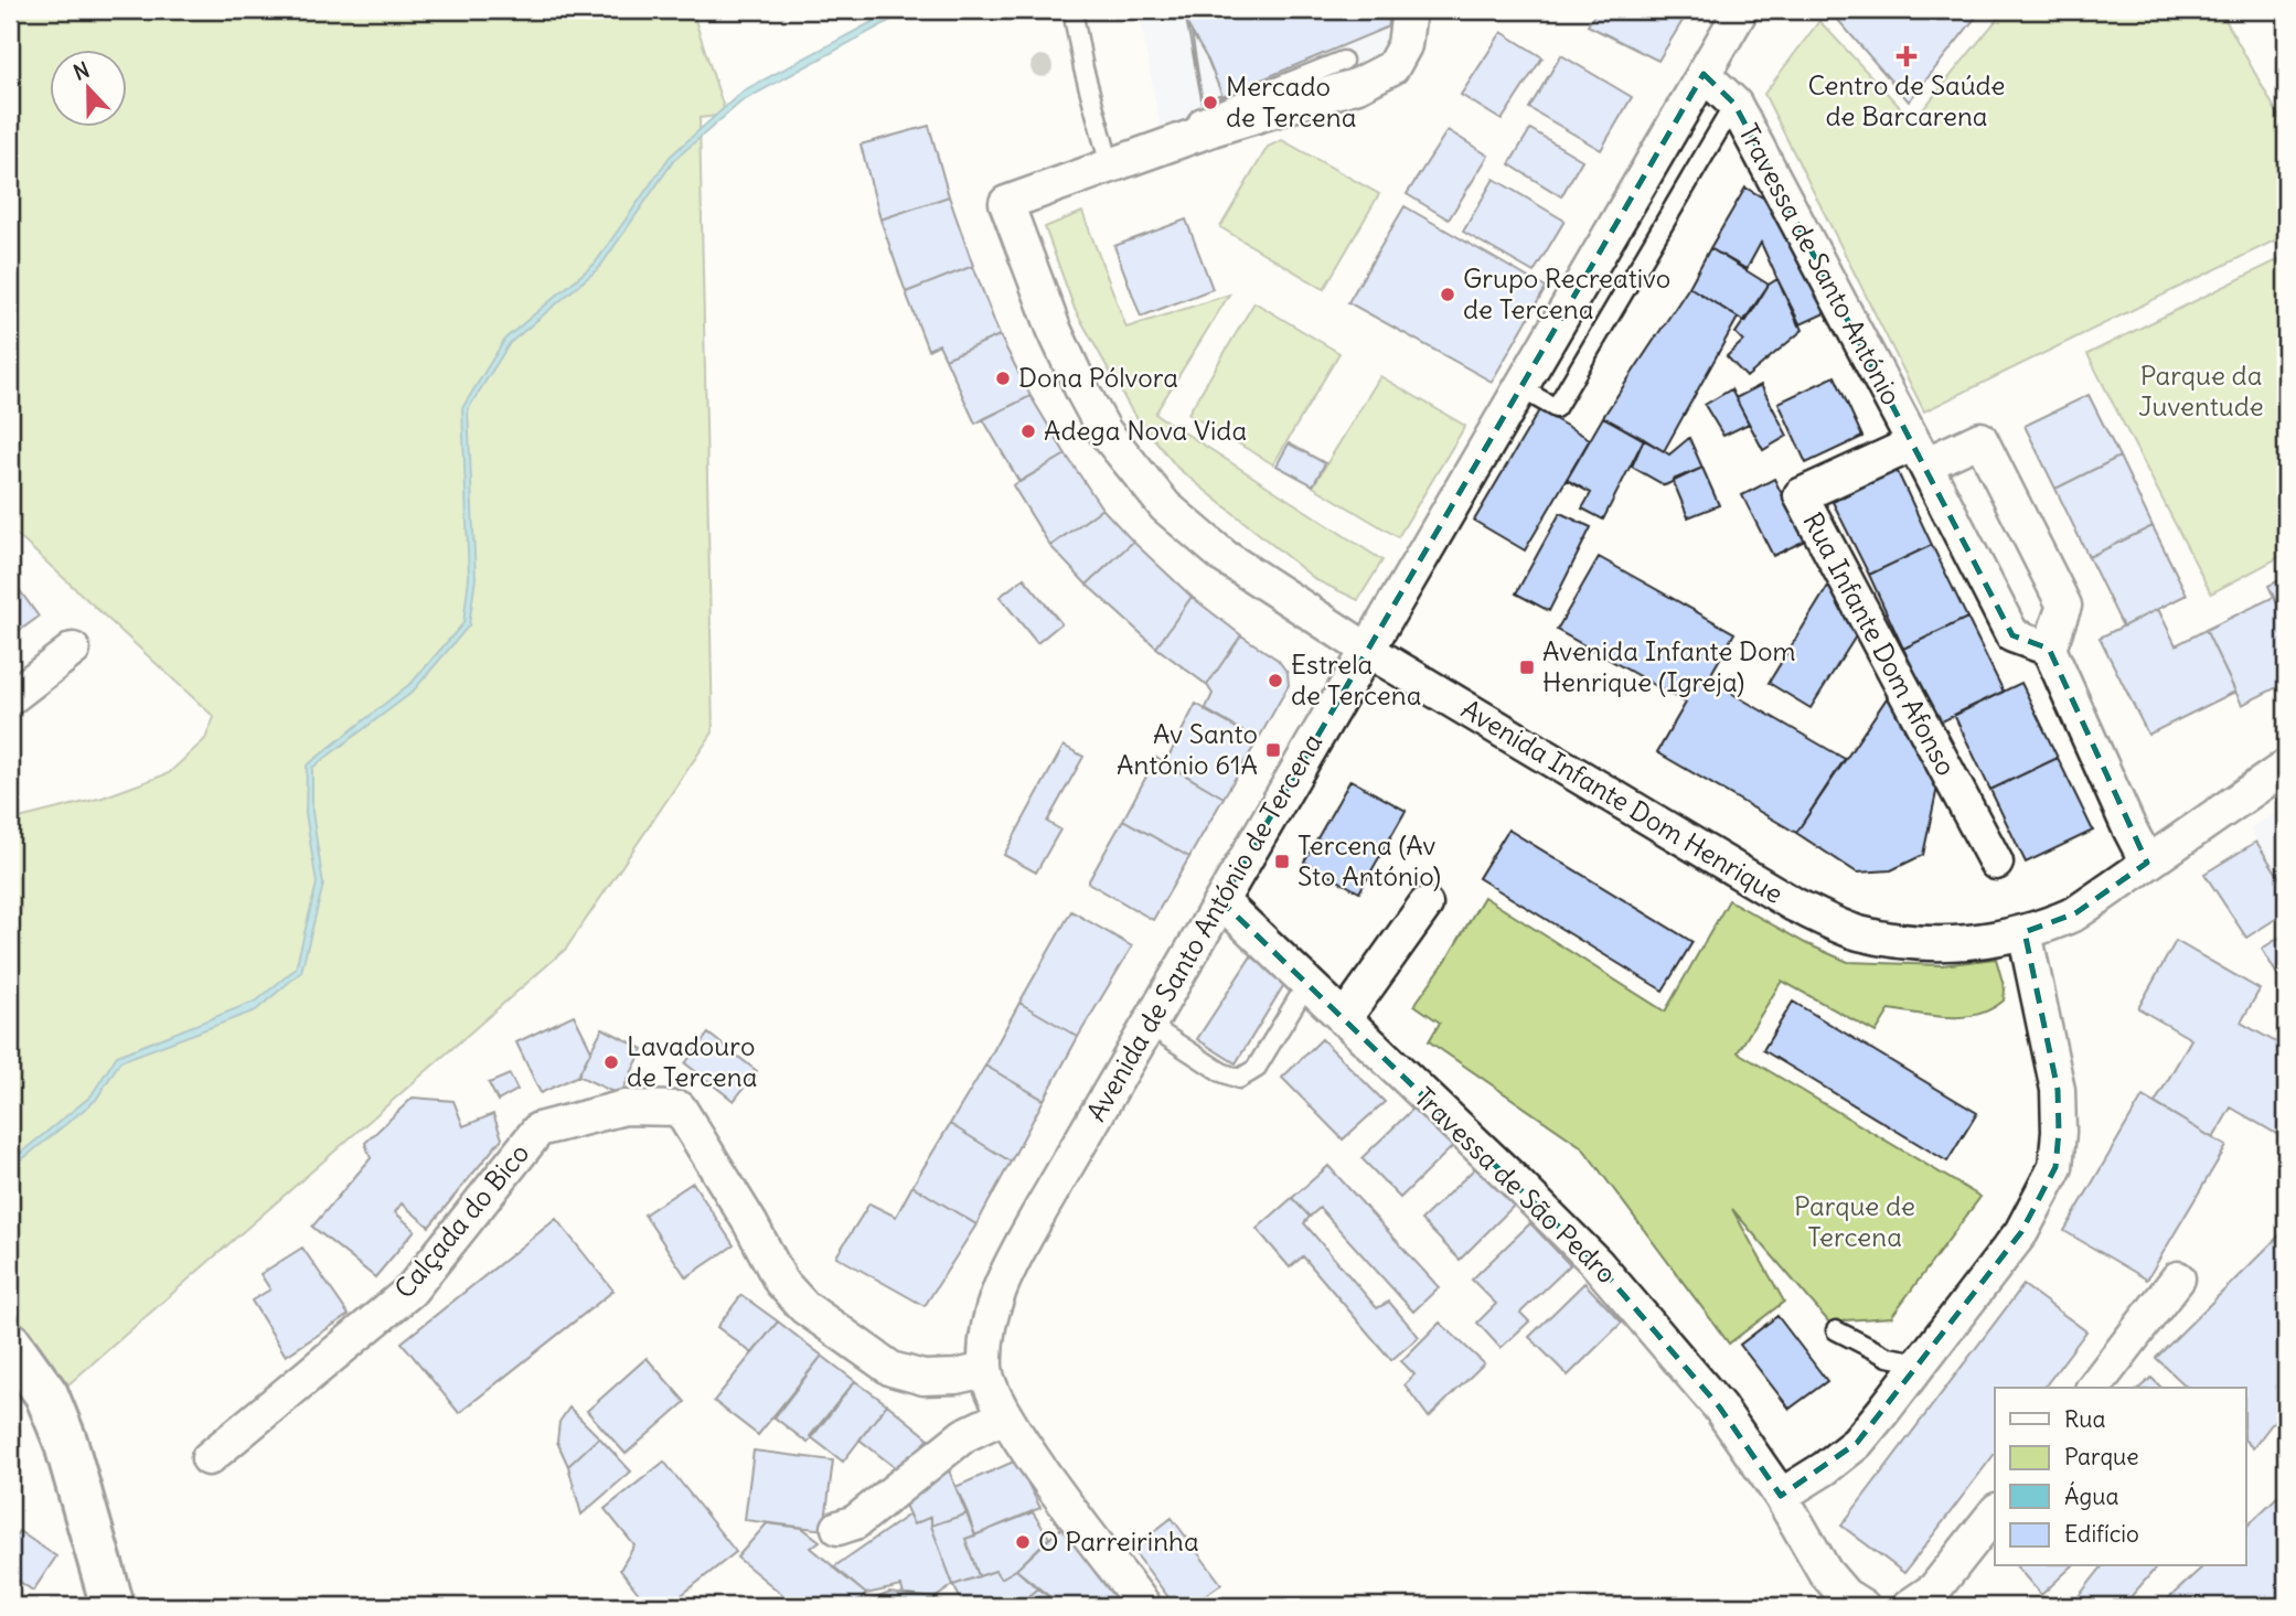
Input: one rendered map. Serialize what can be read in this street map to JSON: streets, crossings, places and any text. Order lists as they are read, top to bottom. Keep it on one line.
{"streets":{"street":["Travessa de Santo António","Rua Infante Dom Afonso","Avenida Infante Dom Henrique","Avenida de Santo António de Tercena","Travessa de São Pedro","Calçada do Bico"]},"crossings":[["Travessa de Santo António","Rua Infante Dom Afonso"],["Travessa de Santo António","Avenida de Santo António de Tercena"],["Avenida Infante Dom Henrique","Avenida de Santo António de Tercena"],["Avenida de Santo António de Tercena","Travessa de São Pedro"],["Avenida de Santo António de Tercena","Calçada do Bico"]],"parks":["Parque da Juventude","Parque de Tercena"],"places":{"health":["Centro de Saúde de Barcarena"],"other":["Mercado de Tercena","Grupo Recreativo de Tercena","Dona Pólvora","Adega Nova Vida","Estrela de Tercena","Lavadouro de Tercena","O Parreirinha"],"transit":["Avenida Infante Dom Henrique (Igreja)","Av Santo António 61A","Tercena (Av Sto António)"]},"legend":["Rua","Parque","Água","Edifício"],"north":"top"}
